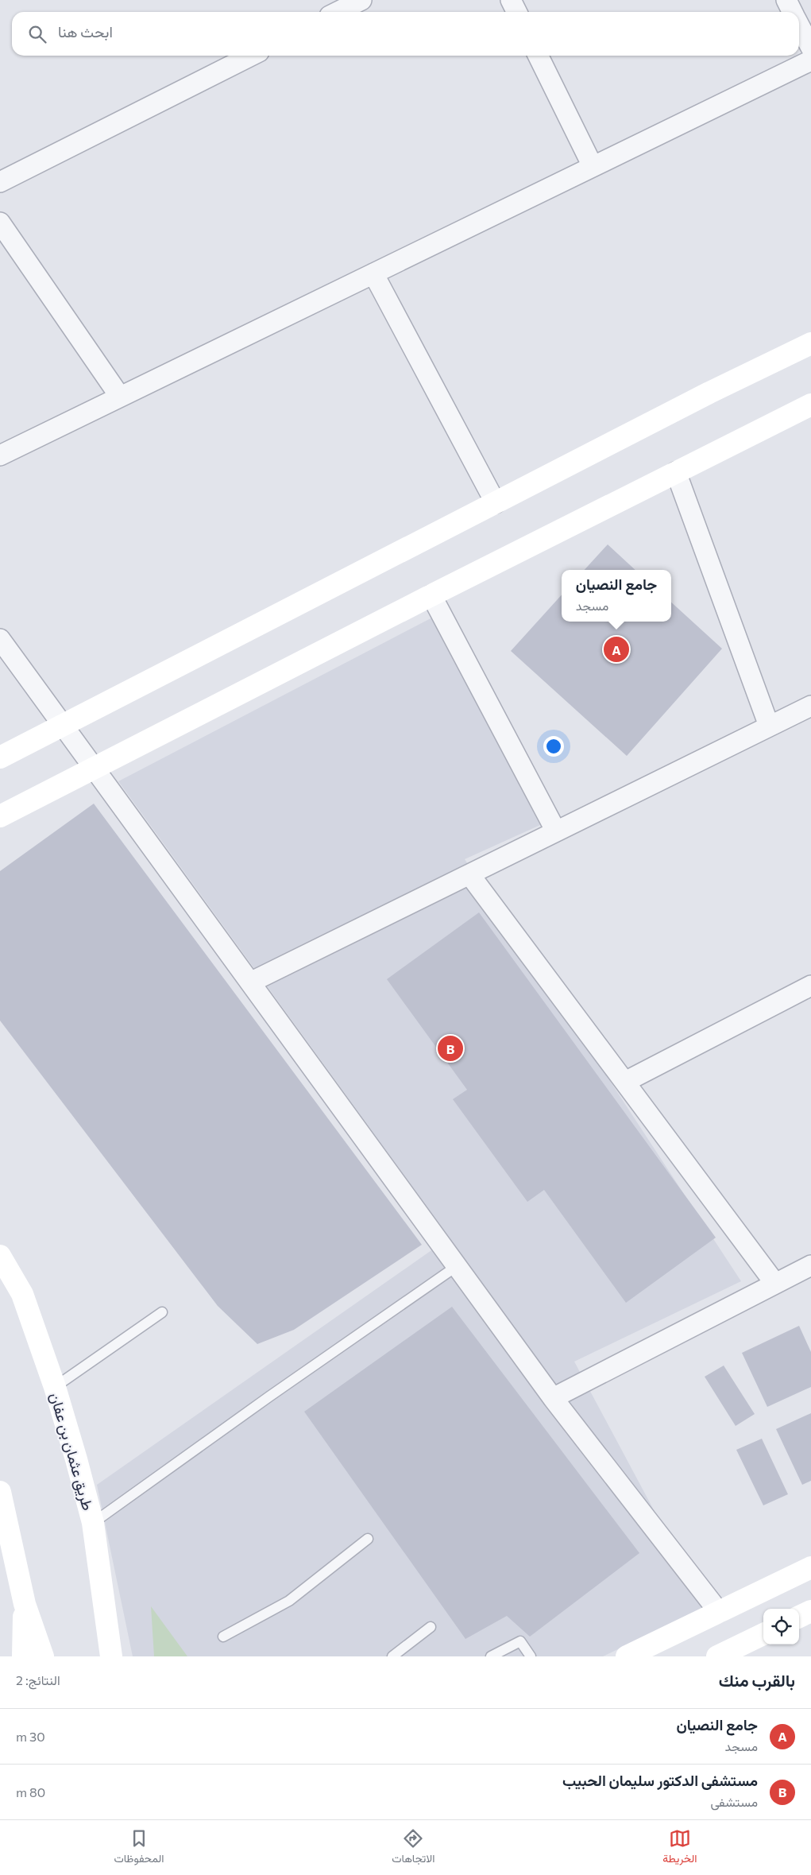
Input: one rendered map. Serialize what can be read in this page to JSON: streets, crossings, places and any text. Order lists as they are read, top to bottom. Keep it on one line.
{"streets":{"street":["طريق عثمان بن عفان"]},"page":{"search":"ابحث هنا","popup":["جامع النصيان","مسجد"],"pins":["A","B"],"heading":["بالقرب منك","النتائج: 2"],"list":[{"mark":"A","name":"جامع النصيان","note":"مسجد","value":"30 m"},{"mark":"B","name":"مستشفى الدكتور سليمان الحبيب","note":"مستشفى","value":"80 m"}],"nav":["الخريطة","الاتجاهات","المحفوظات"]}}
